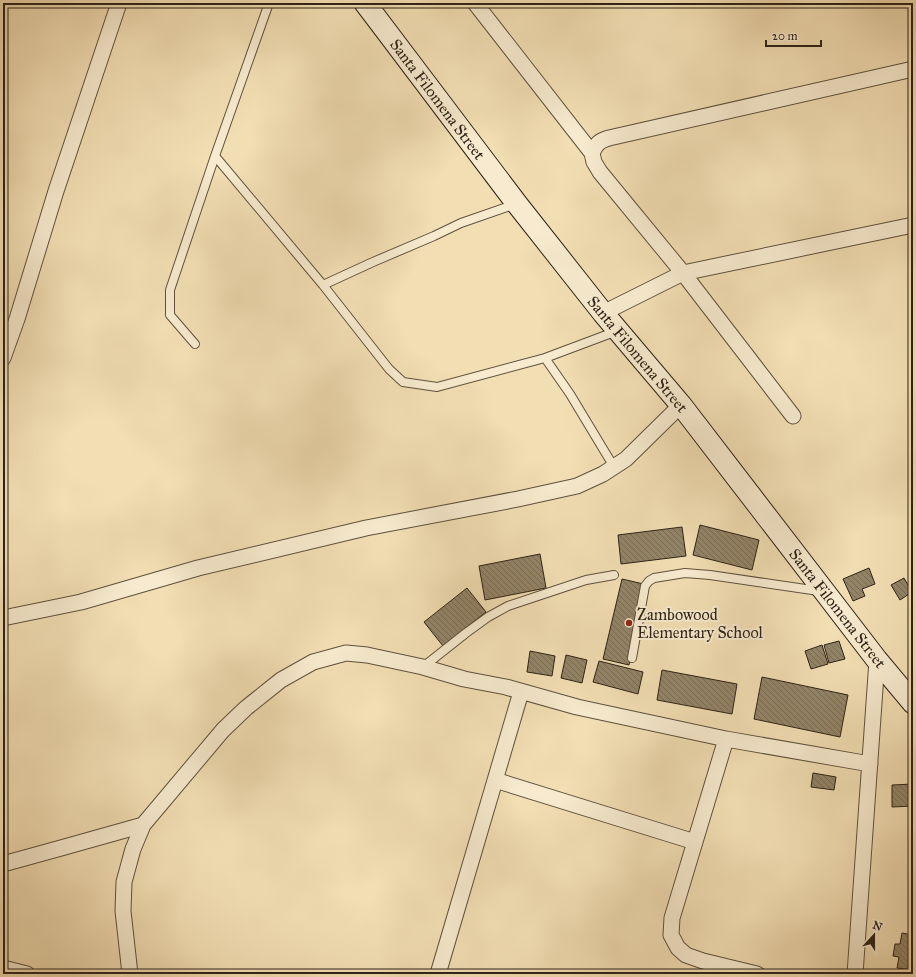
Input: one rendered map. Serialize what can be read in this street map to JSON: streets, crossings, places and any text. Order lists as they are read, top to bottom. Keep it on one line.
{"streets":{"main road":["Santa Filomena Street"]},"places":["Zambowood Elementary School"],"scale_bar":"20 m","north":"top"}
